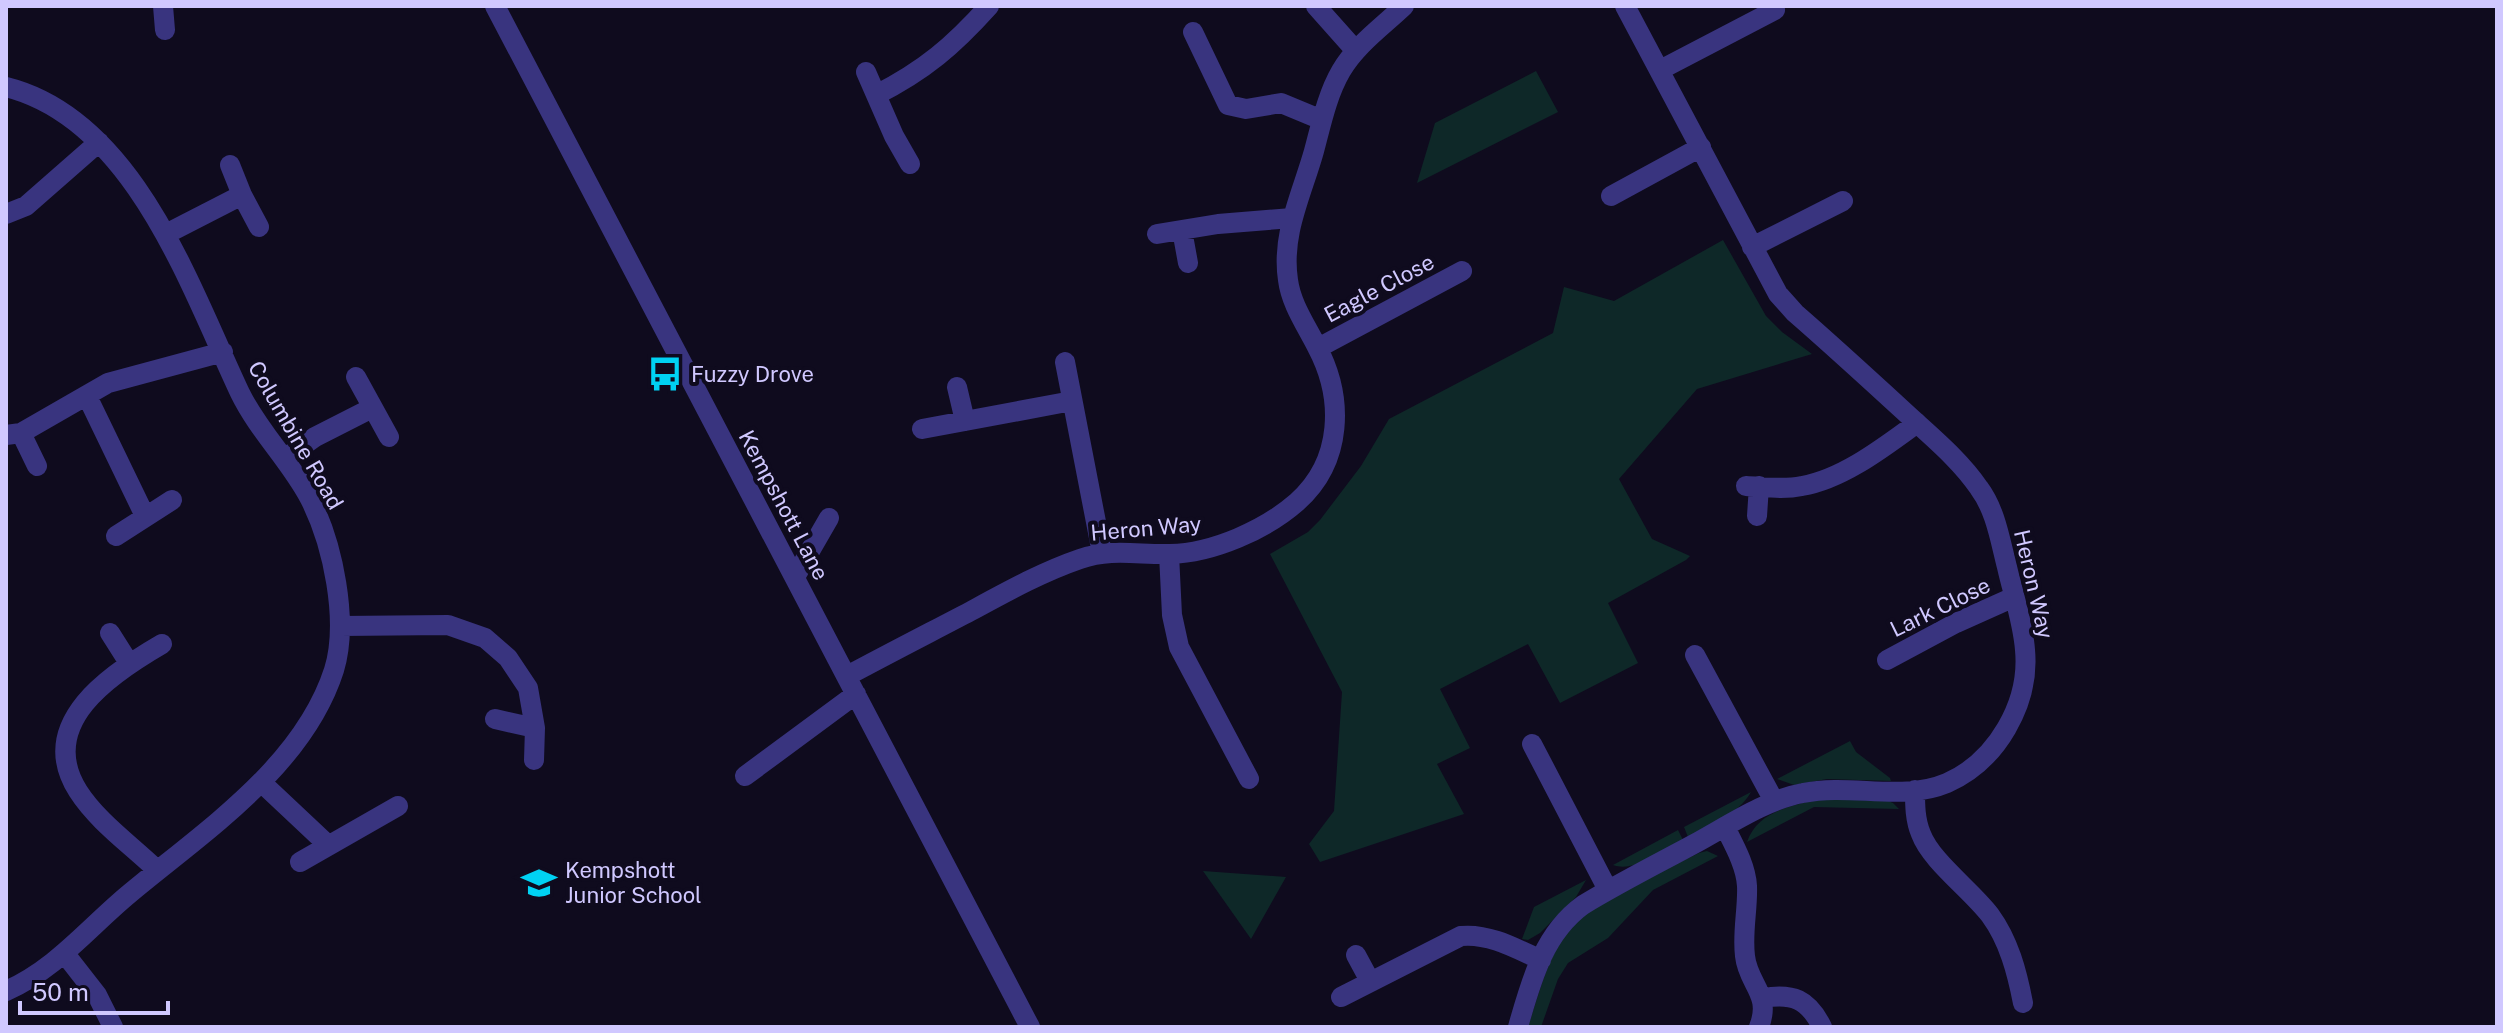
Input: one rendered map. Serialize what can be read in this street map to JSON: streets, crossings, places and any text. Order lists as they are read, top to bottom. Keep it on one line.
{"streets":{"street":["Eagle Close","Columbine Road","Kempshott Lane","Heron Way","Lark Close"]},"crossings":[["Eagle Close","Heron Way"],["Kempshott Lane","Heron Way"],["Heron Way","Lark Close"]],"places":{"bus stop":["Fuzzy Drove"],"school or university":["Kempshott Junior School"]},"scale_bar":"50 m"}
